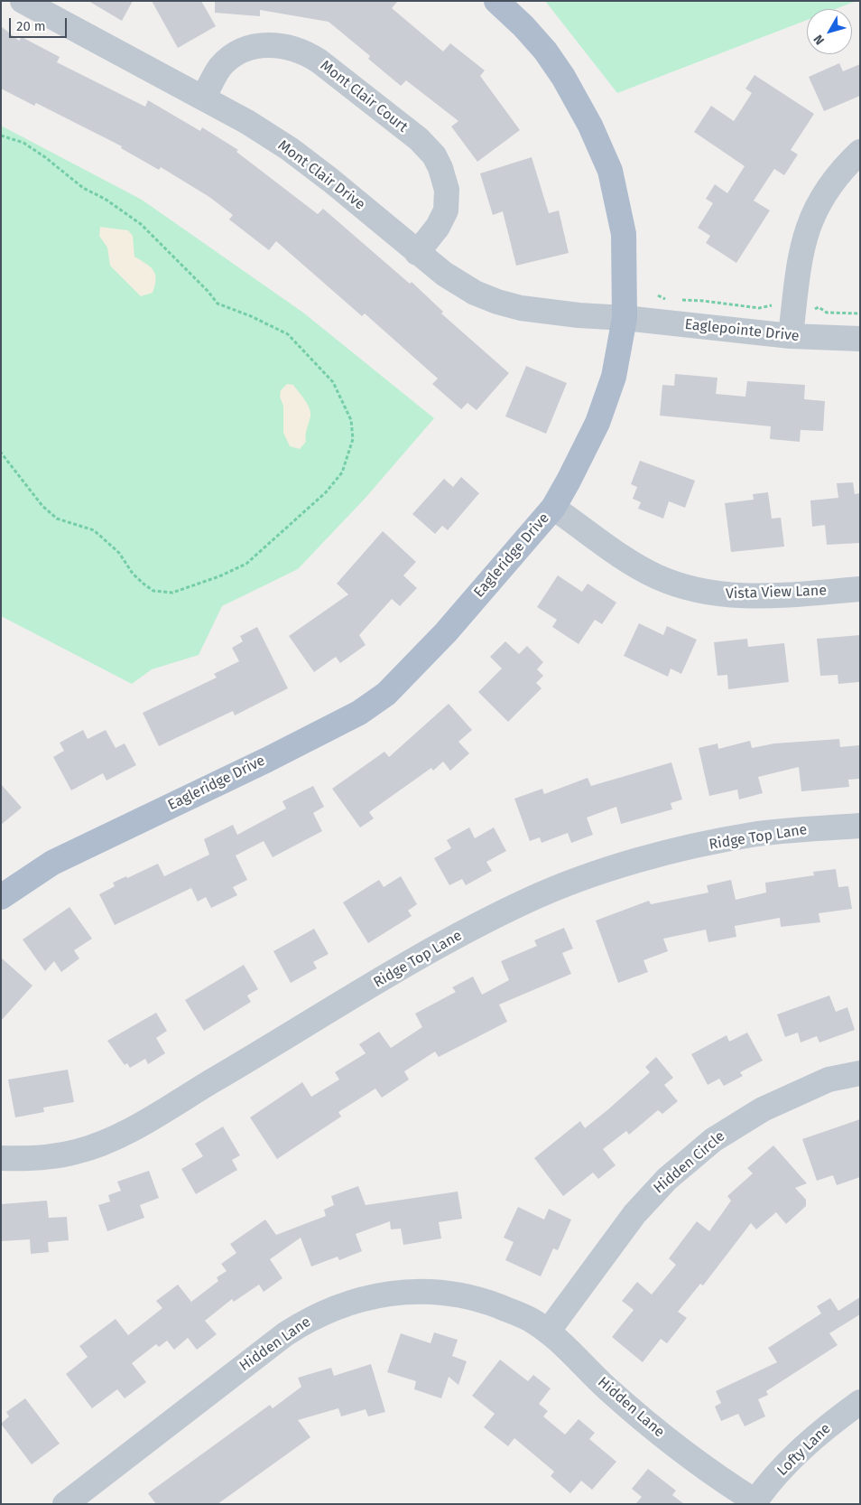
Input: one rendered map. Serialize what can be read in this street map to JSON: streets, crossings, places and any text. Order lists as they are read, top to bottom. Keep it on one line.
{"streets":{"main road":["Eagleridge Drive"],"street":["Mont Clair Court","Mont Clair Drive","Eaglepointe Drive","Vista View Lane","Ridge Top Lane","Hidden Circle","Hidden Lane","Lofty Lane"]},"crossings":[["Mont Clair Court","Mont Clair Drive"],["Mont Clair Drive","Eaglepointe Drive"],["Mont Clair Drive","Eagleridge Drive"],["Eaglepointe Drive","Eagleridge Drive"],["Eagleridge Drive","Vista View Lane"],["Hidden Circle","Hidden Lane"],["Hidden Lane","Lofty Lane"]],"scale_bar":"20 m","north":"bottom left"}
